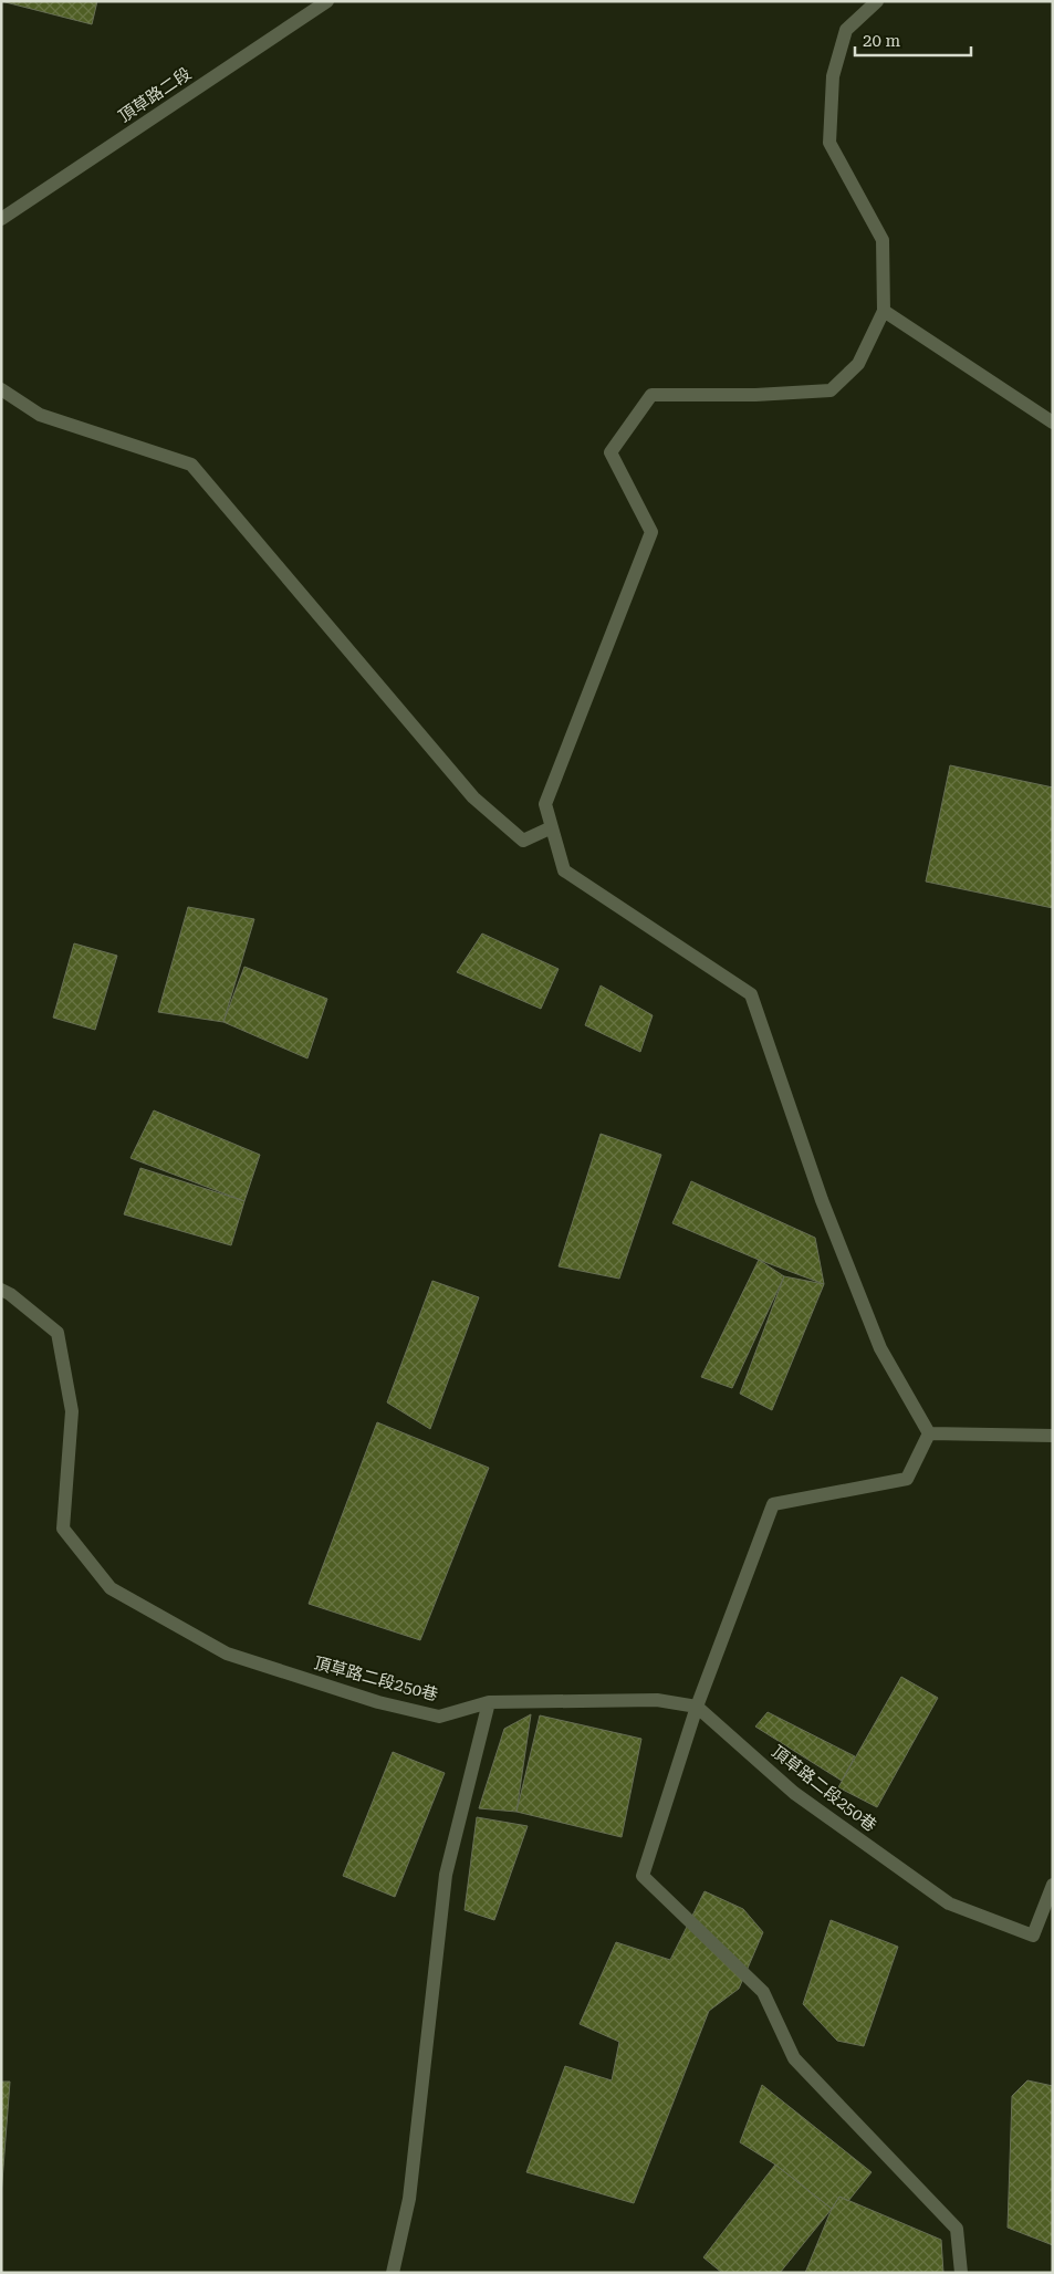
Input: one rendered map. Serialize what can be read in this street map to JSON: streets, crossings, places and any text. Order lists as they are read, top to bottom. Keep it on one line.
{"streets":{"street":["頂草路二段","頂草路二段250巷"]},"scale_bar":"20 m"}
